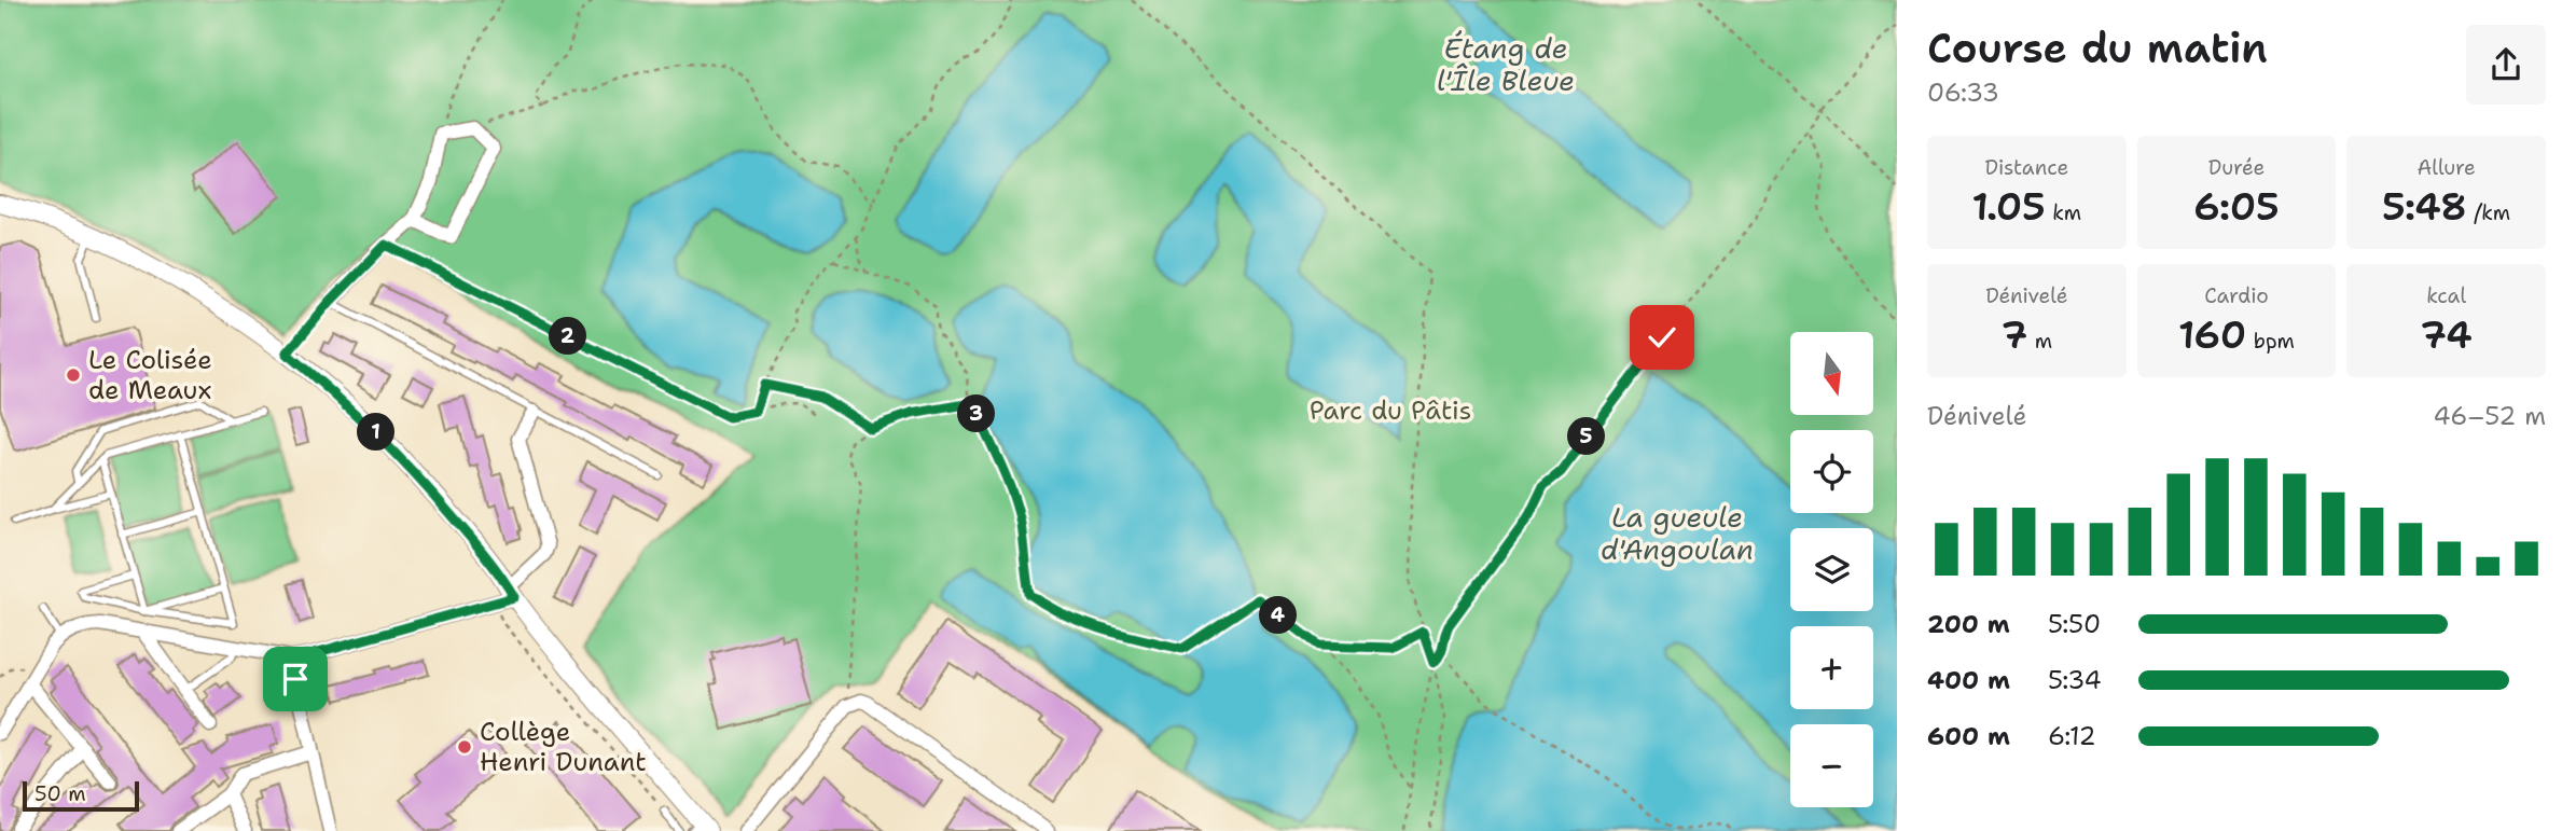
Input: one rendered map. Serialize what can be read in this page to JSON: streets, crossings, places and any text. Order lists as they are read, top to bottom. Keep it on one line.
{"water":["Étang de l'Île Bleue","La gueule d'Angoulan"],"parks":["Parc du Pâtis"],"places":["Le Colisée de Meaux","Collège Henri Dunant"],"scale_bar":"50 m","north":"bottom","page":{"heading":["Course du matin","06:33"],"stats":[["Distance","1.05 km"],["Durée","6:05"],["Allure","5:48 /km"],["Dénivelé","7 m"],["Cardio","160 bpm"],["kcal","74"]],"pins":["2","3","1","5","4"],"map_buttons":["+","−"],"chart":["Dénivelé","46–52 m"],"list":[{"name":"200 m","note":"5:50"},{"name":"400 m","note":"5:34"},{"name":"600 m","note":"6:12"}],"scale":"50 m"}}
